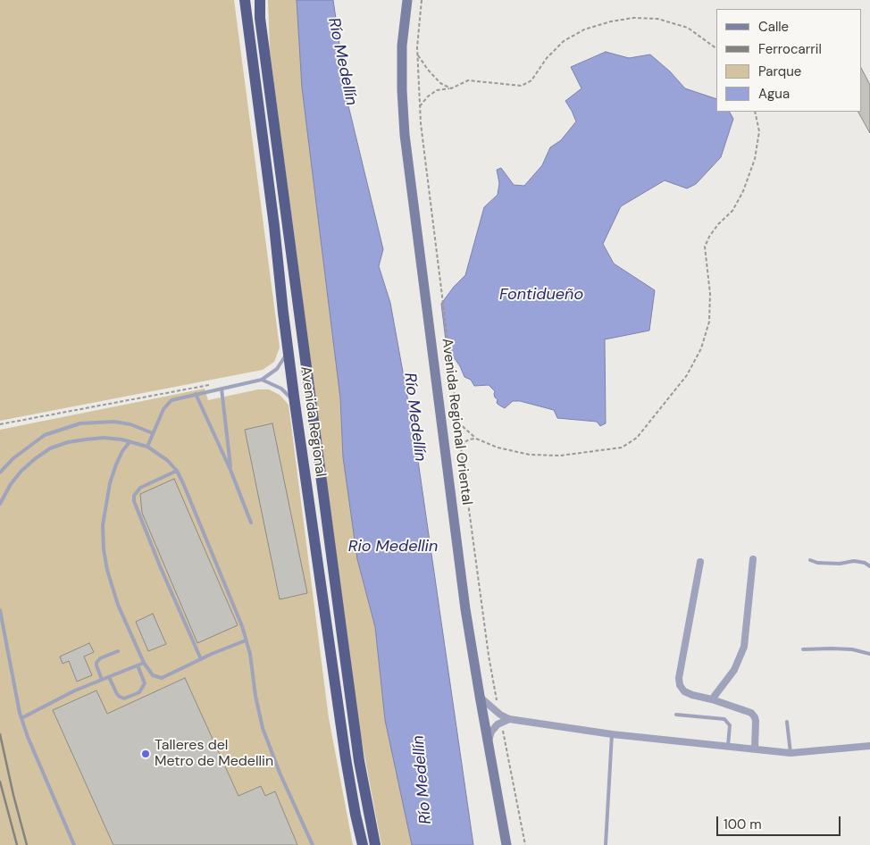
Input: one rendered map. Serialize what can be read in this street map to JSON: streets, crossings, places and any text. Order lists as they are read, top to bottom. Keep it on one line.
{"streets":{"highway":["Avenida Regional"],"main road":["Avenida Regional Oriental"]},"water":["Río Medellín","Fontidueño","Rio Medellin"],"places":["Talleres del Metro de Medellin"],"legend":["Calle","Ferrocarril","Parque","Agua"],"scale_bar":"100 m"}
